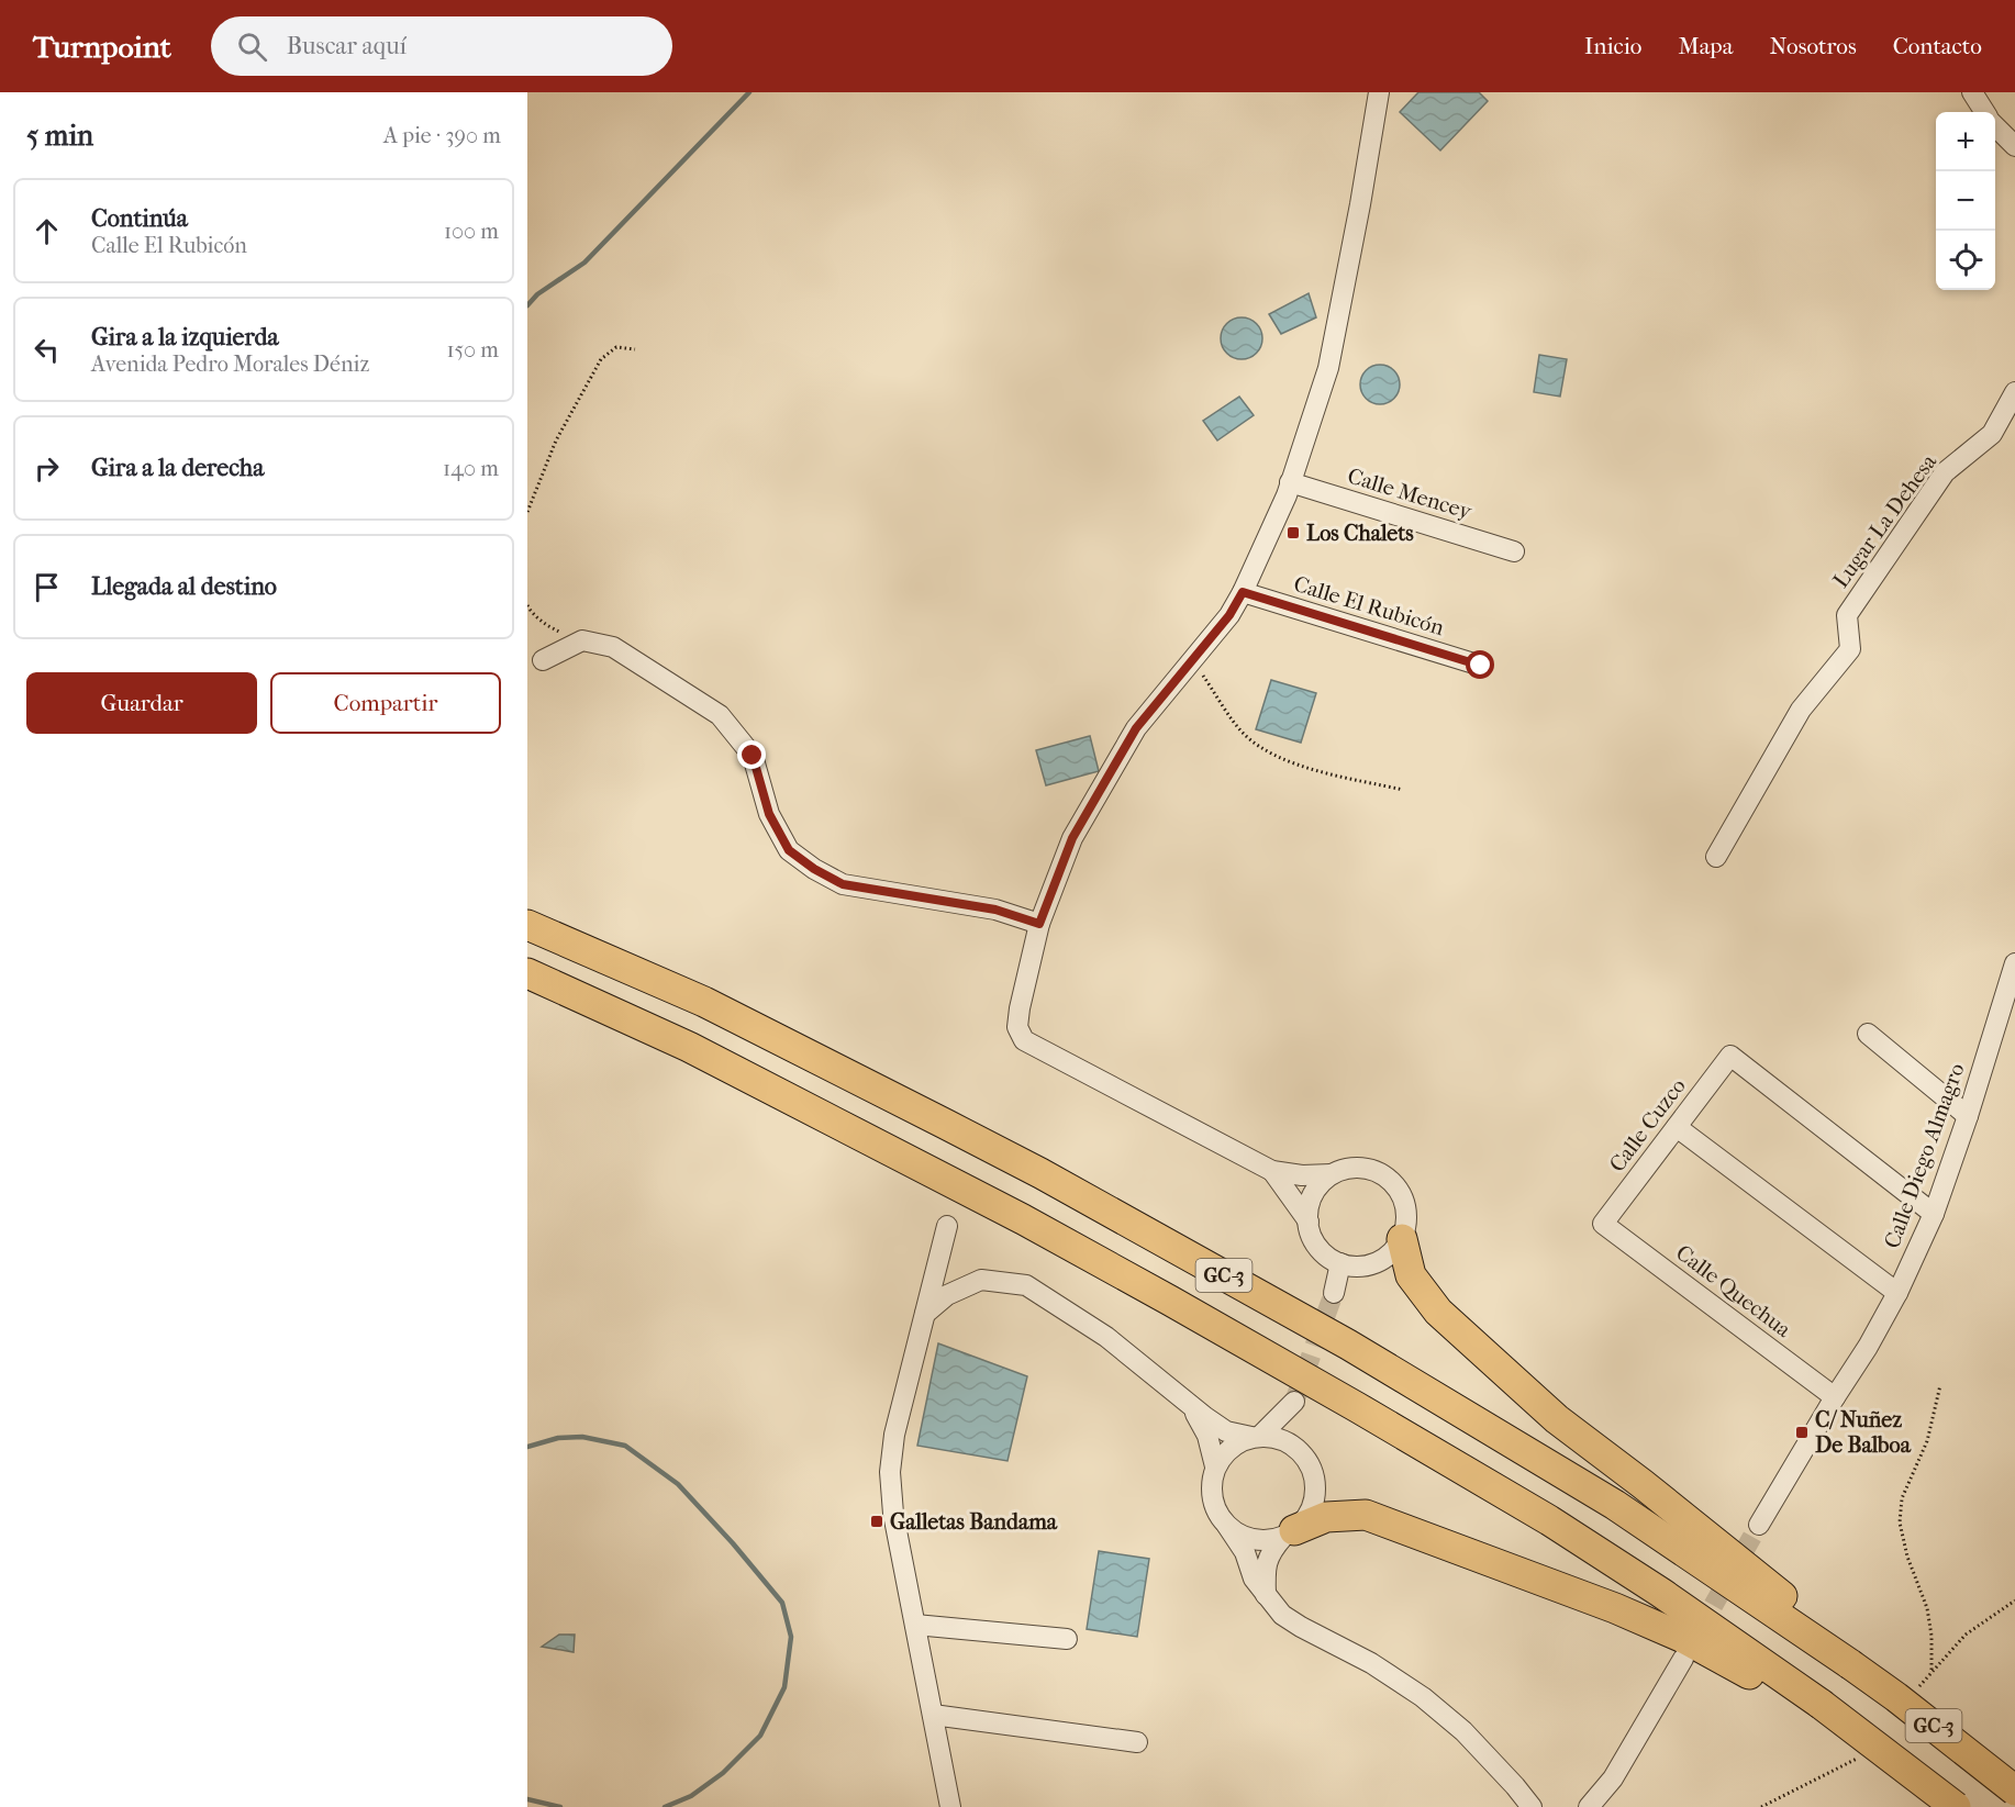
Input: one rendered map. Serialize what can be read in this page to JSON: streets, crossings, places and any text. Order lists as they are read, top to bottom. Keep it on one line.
{"streets":{"highway":["GC-3"],"street":["Calle Mencey","Lugar La Dehesa","Calle El Rubicón","Calle Cuzco","Calle Diego Almagro","Calle Quechua"]},"crossings":[["Calle Cuzco","Calle Diego Almagro"],["Calle Cuzco","Calle Quechua"],["Calle Diego Almagro","Calle Quechua"]],"places":{"transit":["Los Chalets","C/ Nuñez De Balboa","Galletas Bandama"]},"page":{"header":"Turnpoint","search":"Buscar aquí","nav":["Inicio","Mapa","Nosotros","Contacto"],"heading":["5 min","A pie · 390 m"],"map_buttons":["+","−"],"list":[["Continúa","Calle El Rubicón","100 m"],["Gira a la izquierda","Avenida Pedro Morales Déniz","150 m"],["Gira a la derecha","140 m"],"Llegada al destino"],"buttons":["Guardar","Compartir"]}}
